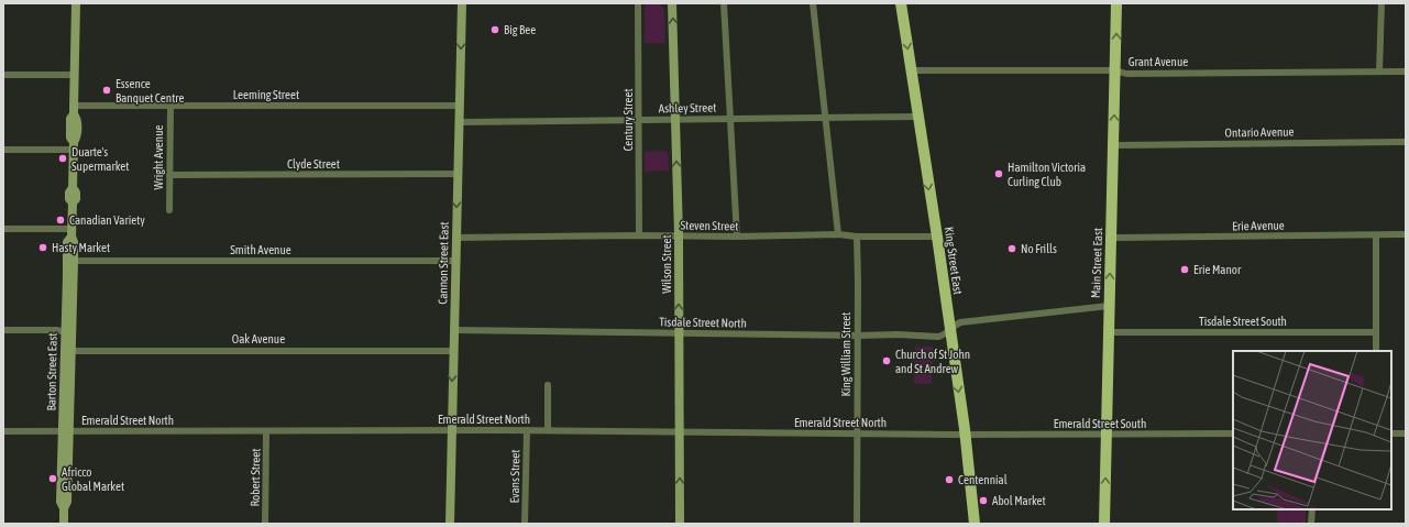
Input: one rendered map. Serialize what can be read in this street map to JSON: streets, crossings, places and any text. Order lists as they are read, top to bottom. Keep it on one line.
{"streets":{"main road":["King Street East","Cannon Street East","Main Street East","Wilson Street","Barton Street East"],"street":["Grant Avenue","Leeming Street","Ashley Street","Century Street","Ontario Avenue","Wright Avenue","Clyde Street","Steven Street","Erie Avenue","Smith Avenue","Tisdale Street South","Tisdale Street North","Oak Avenue","King William Street","Emerald Street North","Emerald Street South","Evans Street","Robert Street"]},"crossings":[["Grant Avenue","King Street East"],["Grant Avenue","Main Street East"],["Leeming Street","Wright Avenue"],["Leeming Street","Cannon Street East"],["Leeming Street","Barton Street East"],["Ashley Street","Century Street"],["Ashley Street","King Street East"],["Ashley Street","Cannon Street East"],["Ashley Street","Wilson Street"],["Century Street","Steven Street"],["Ontario Avenue","Main Street East"],["Wright Avenue","Clyde Street"],["Clyde Street","Cannon Street East"],["Steven Street","King Street East"],["Steven Street","Cannon Street East"],["Steven Street","Wilson Street"],["Steven Street","King William Street"],["Erie Avenue","Main Street East"],["Smith Avenue","Cannon Street East"],["Smith Avenue","Barton Street East"],["King Street East","Tisdale Street North"],["King Street East","Emerald Street North"],["King Street East","Emerald Street South"],["Cannon Street East","Tisdale Street North"],["Cannon Street East","Oak Avenue"],["Cannon Street East","Emerald Street North"],["Main Street East","Tisdale Street South"],["Main Street East","Emerald Street South"],["Wilson Street","Tisdale Street North"],["Wilson Street","Emerald Street North"],["Tisdale Street North","King William Street"],["Oak Avenue","Barton Street East"],["King William Street","Emerald Street North"],["Barton Street East","Emerald Street North"],["Emerald Street North","Emerald Street South"],["Emerald Street North","Evans Street"],["Emerald Street North","Robert Street"]],"one_way":["King Street East","Cannon Street East","Main Street East","Wilson Street"],"places":["Big Bee","Essence Banquet Centre","Duarte's Supermarket","Hamilton Victoria Curling Club","Canadian Variety","Hasty Market","No Frills","Erie Manor","Church of St John and St Andrew","Africco Global Market","Centennial","Abol Market"]}
